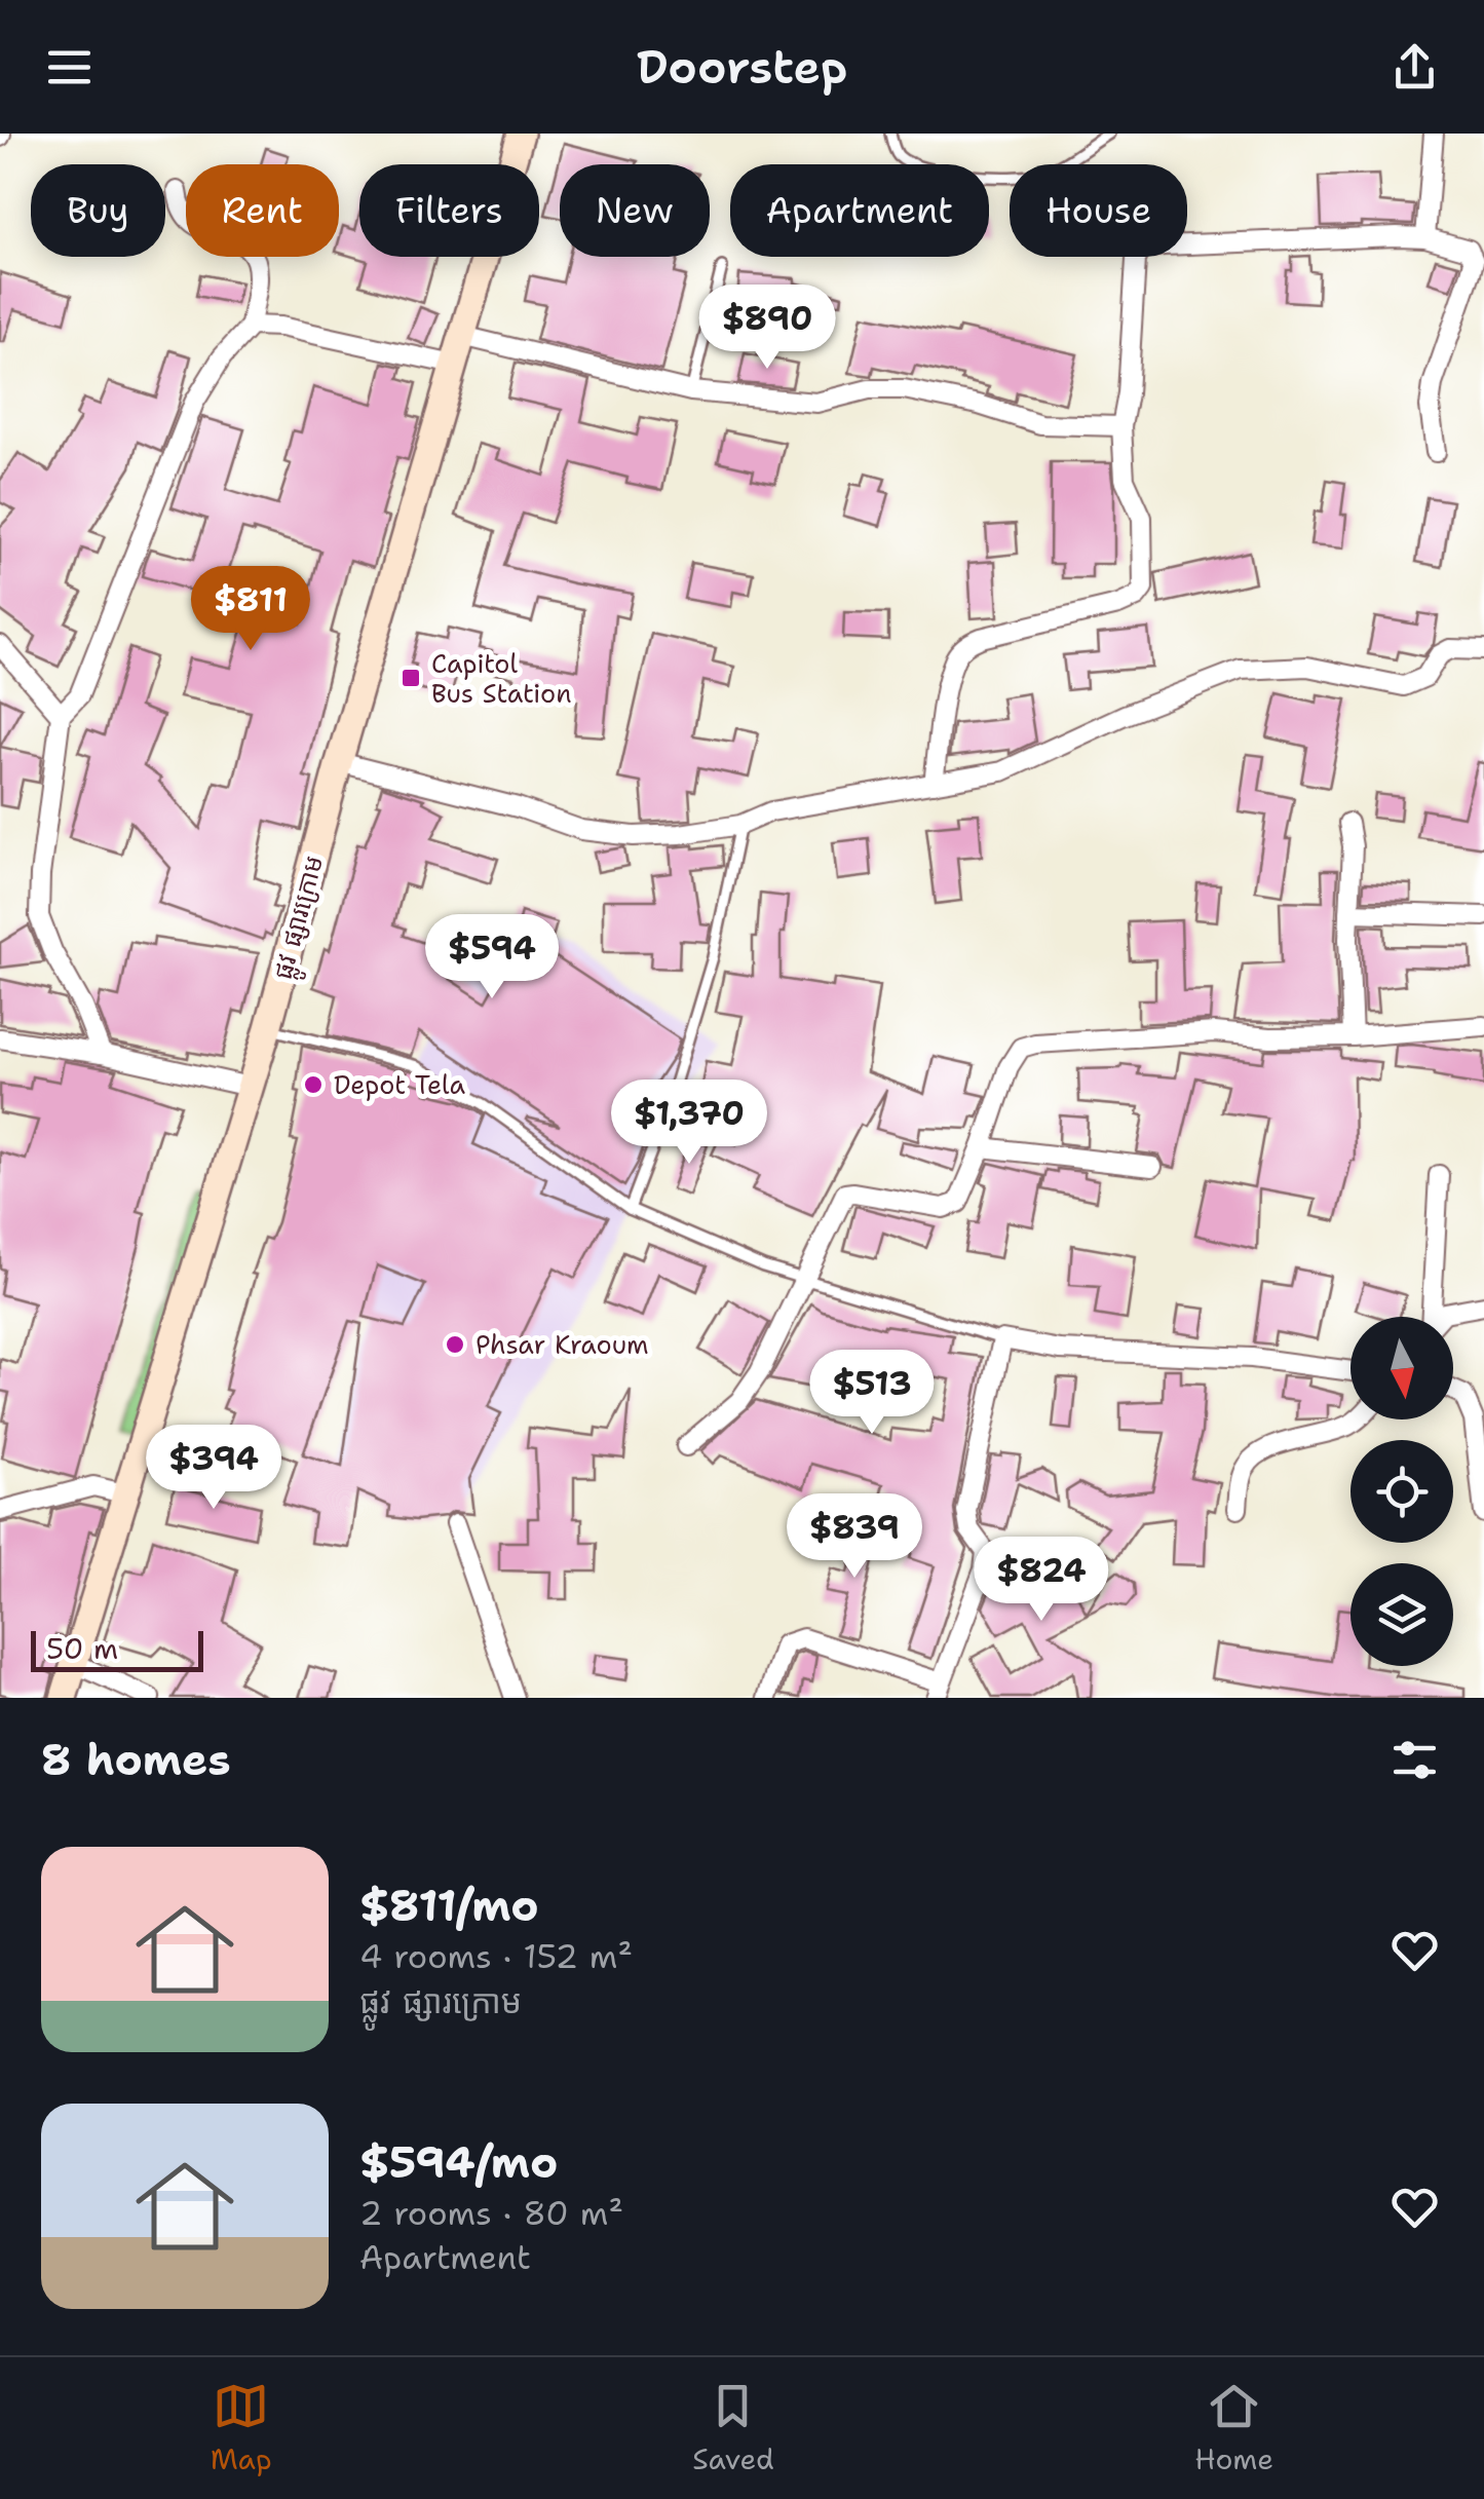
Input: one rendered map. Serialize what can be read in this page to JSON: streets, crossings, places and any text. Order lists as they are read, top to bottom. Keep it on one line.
{"streets":{"main road":["ផ្លូវ ផ្សារក្រោម"]},"places":{"transit":["Capitol Bus Station"],"other":["Depot Tela","Phsar Kraoum"]},"scale_bar":"50 m","north":"bottom","page":{"header":"Doorstep","chip":["Buy","Rent","Filters","New","Apartment","House"],"price":["$890","$811","$594","$1,370","$513","$394","$839","$824"],"scale":"50 m","heading":"8 homes","list":[{"name":"$811/mo","note":"4 rooms · 152 m² · ផ្លូវ ផ្សារក្រោម"},{"name":"$594/mo","note":"2 rooms · 80 m² · Apartment"}],"tabs":["Map","Saved","Home"]}}
